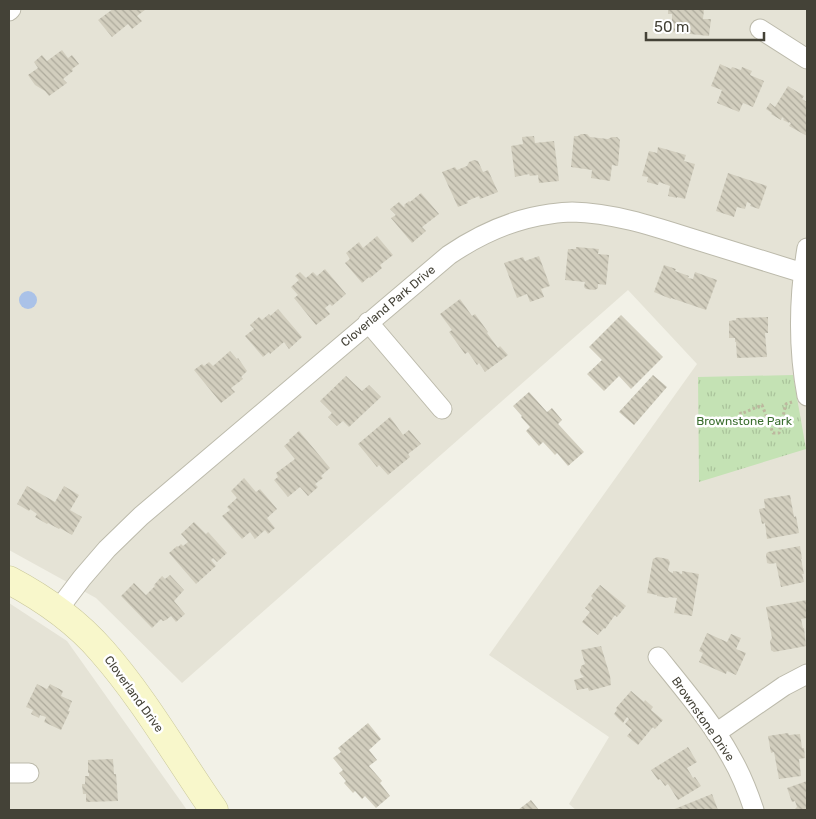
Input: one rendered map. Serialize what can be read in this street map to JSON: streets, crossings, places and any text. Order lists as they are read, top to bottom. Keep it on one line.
{"streets":{"main road":["Cloverland Drive"],"street":["Cloverland Park Drive","Brownstone Drive"]},"crossings":[["Cloverland Park Drive","Cloverland Drive"]],"parks":["Brownstone Park"],"scale_bar":"50 m"}
